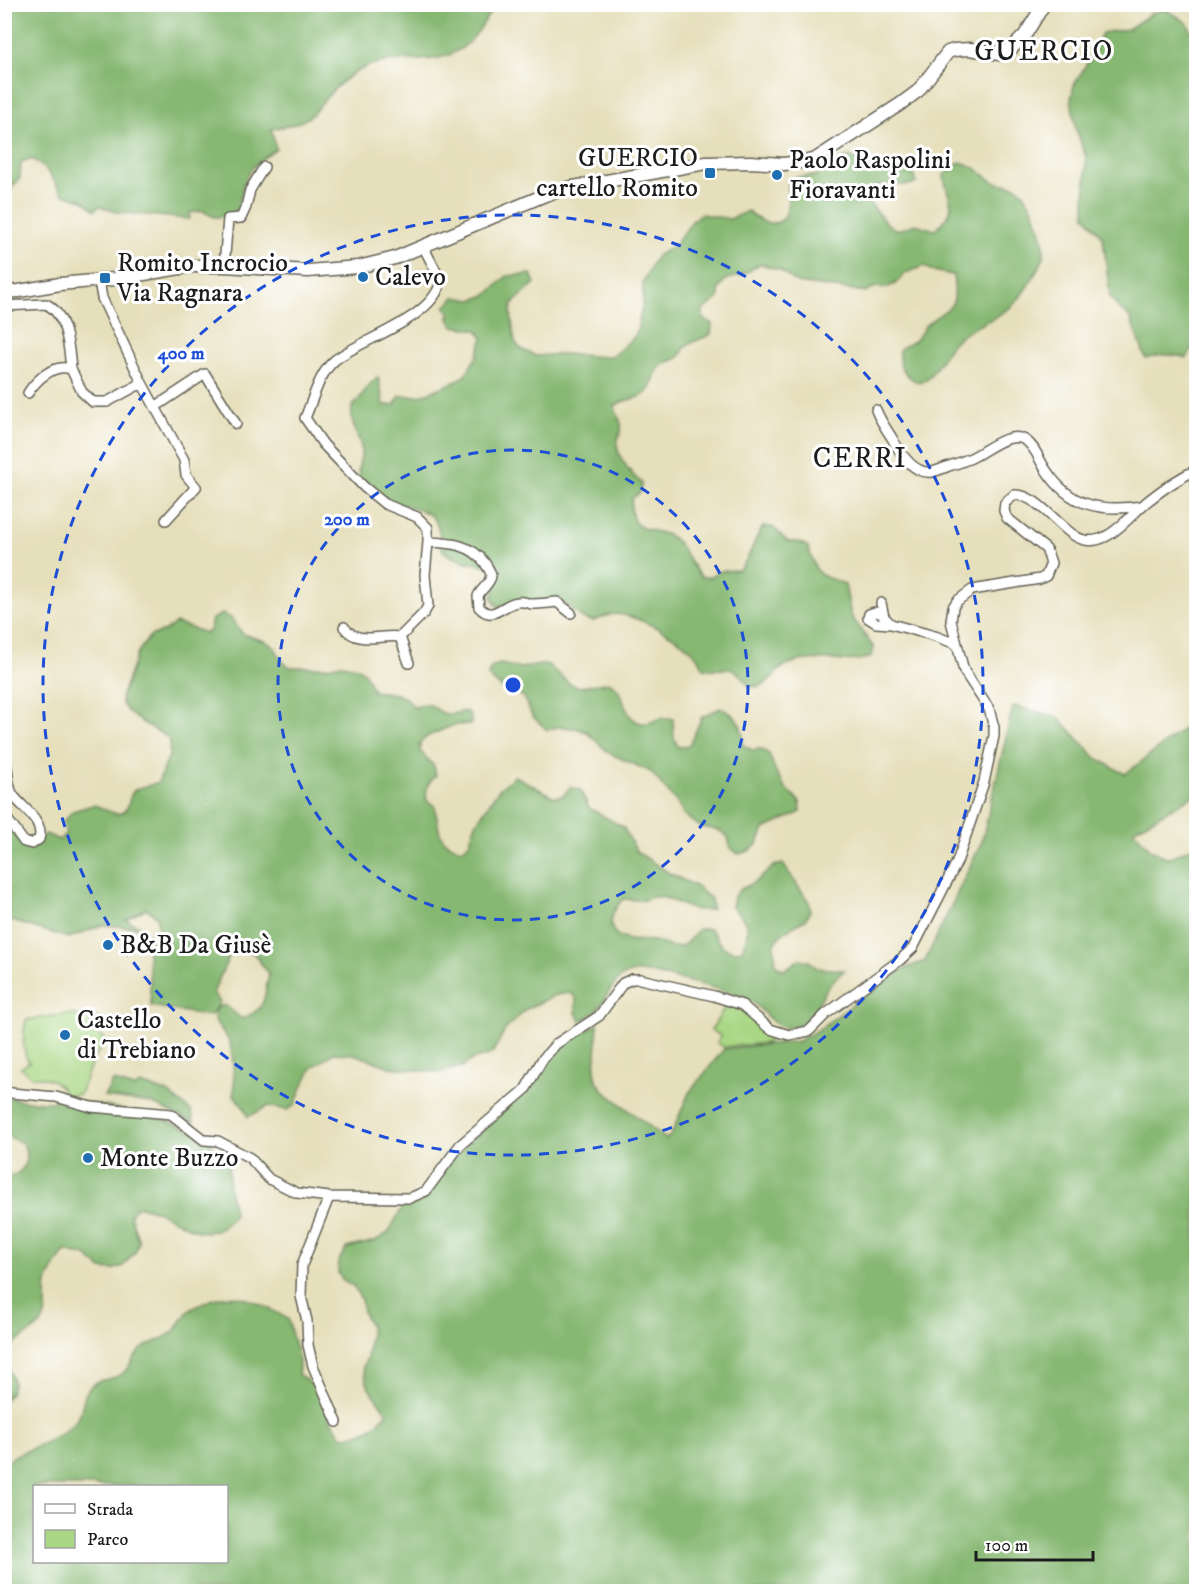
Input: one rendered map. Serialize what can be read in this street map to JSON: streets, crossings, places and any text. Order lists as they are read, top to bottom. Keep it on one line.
{"districts":["GUERCIO","CERRI"],"places":{"transit":["GUERCIO cartello Romito","Romito Incrocio Via Ragnara"],"other":["Paolo Raspolini Fioravanti","Calevo","B&B Da Giusè","Castello di Trebiano","Monte Buzzo"]},"legend":["Strada","Parco"],"scale_bar":"100 m","rings":["400 m","200 m"]}
